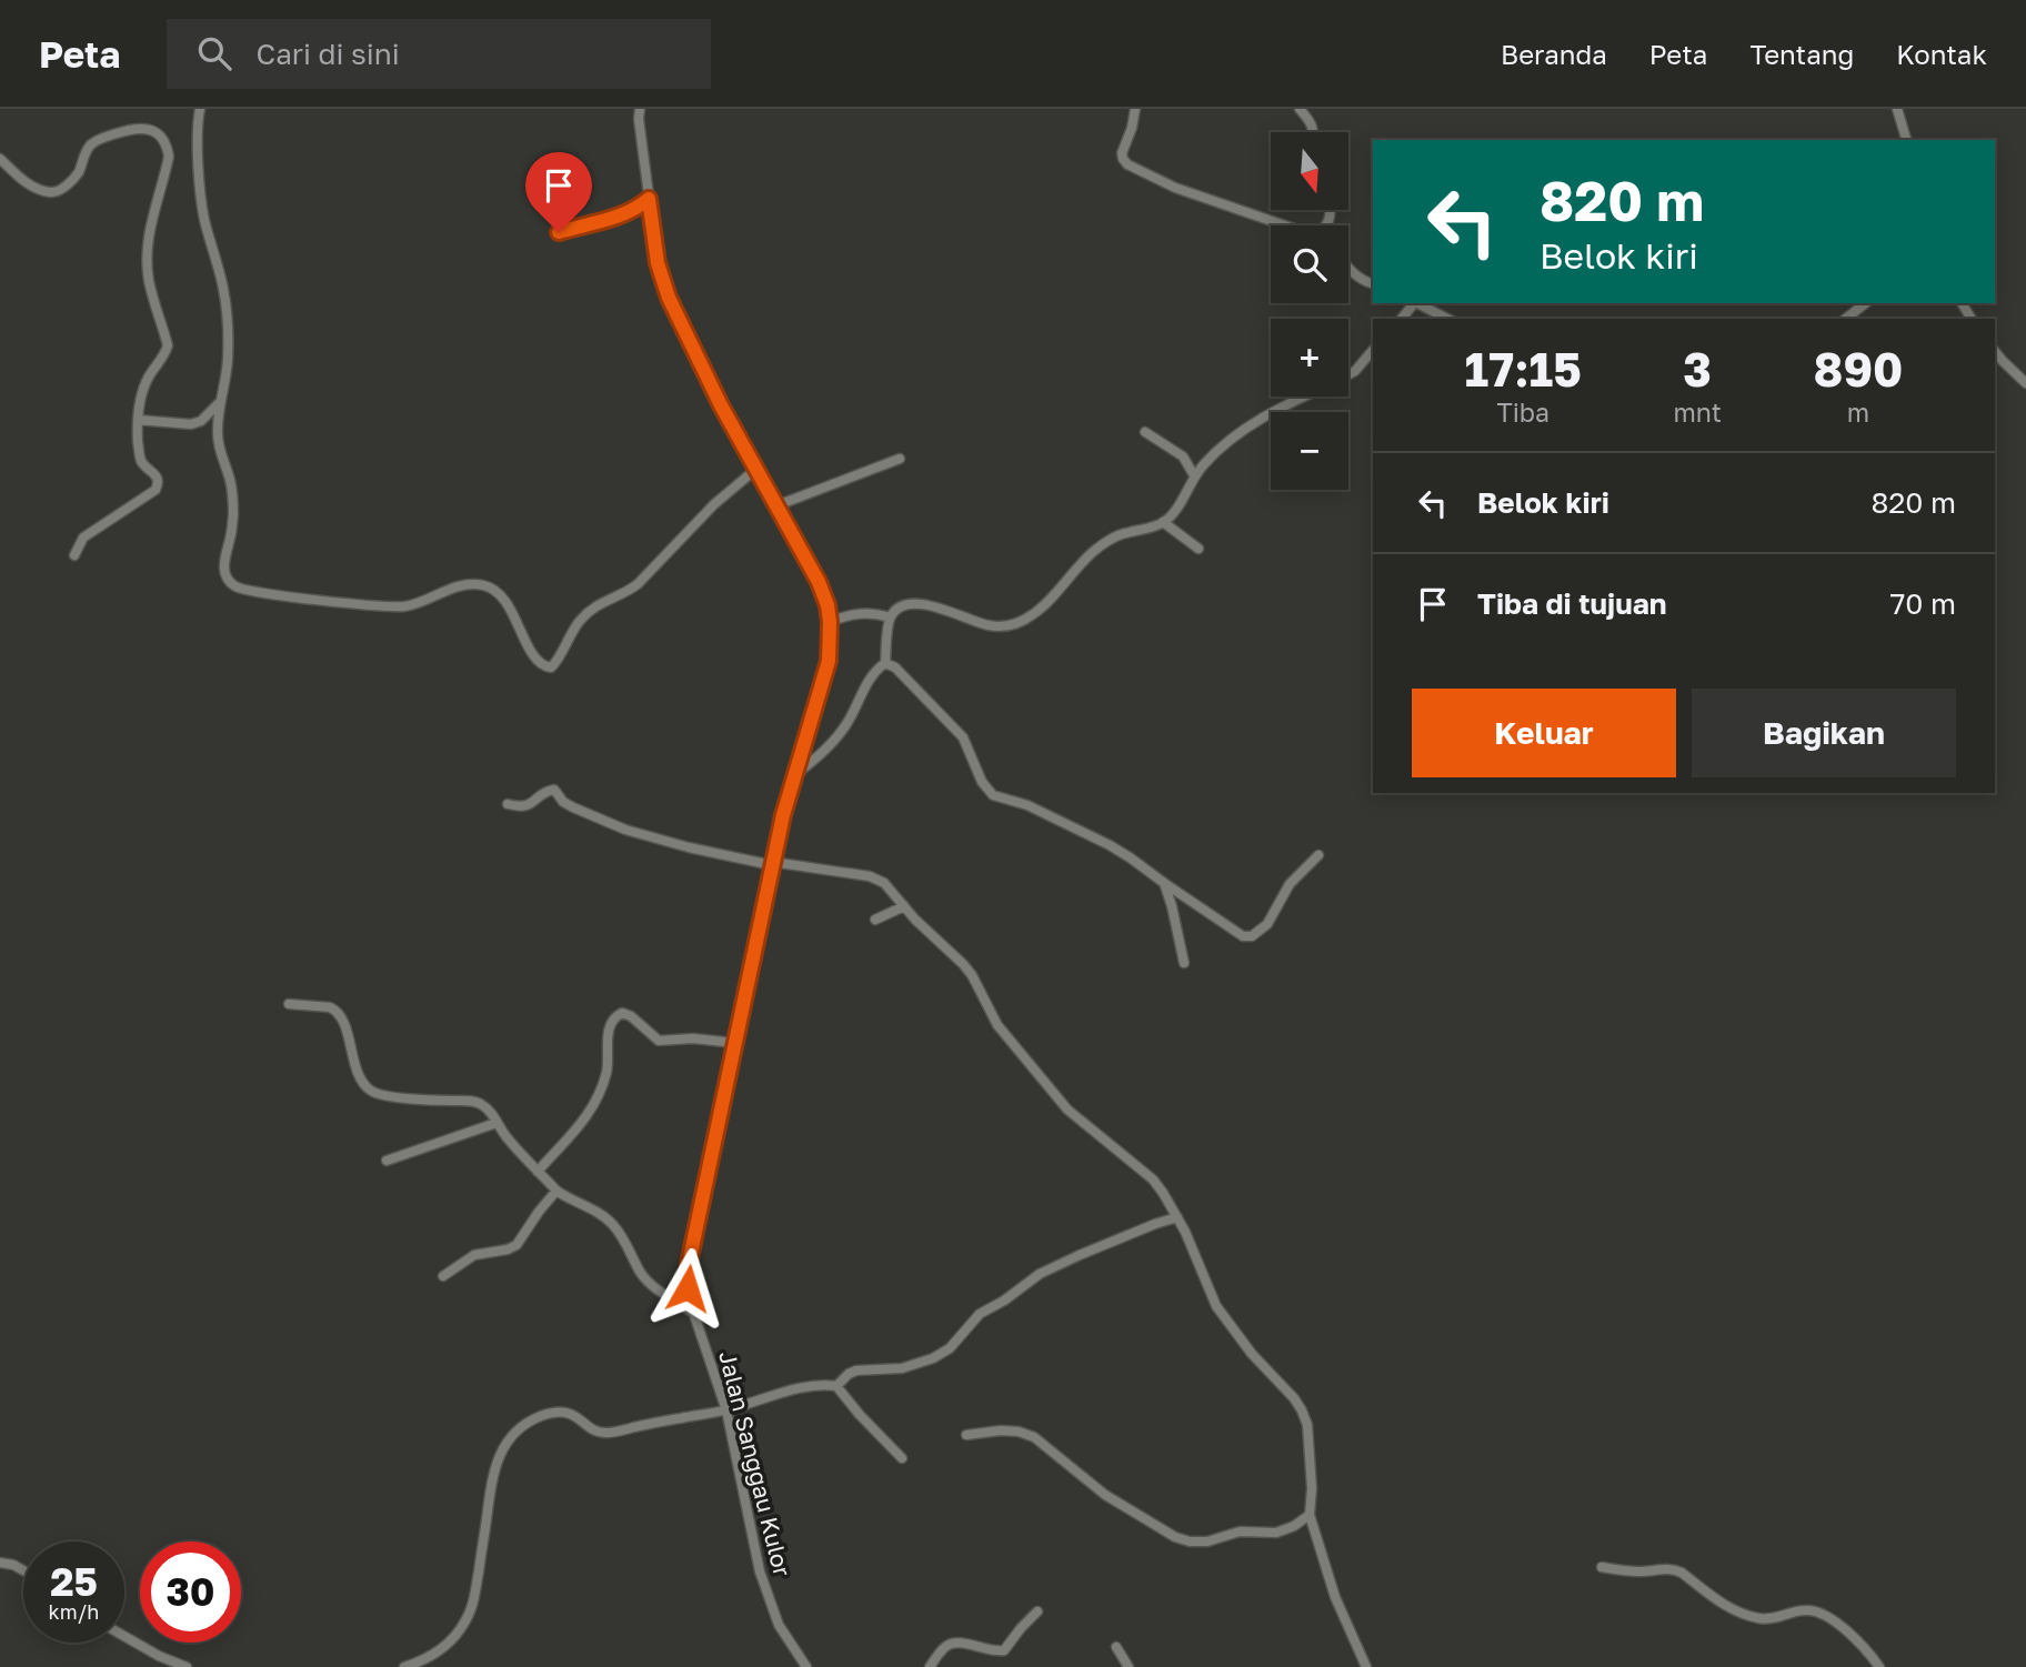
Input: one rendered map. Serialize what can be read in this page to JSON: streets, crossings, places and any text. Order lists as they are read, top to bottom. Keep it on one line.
{"streets":{"street":["Jalan Sanggau Kulor"]},"north":"bottom","page":{"header":"Peta","search":"Cari di sini","nav":["Beranda","Peta","Tentang","Kontak"],"map_buttons":["+","−"],"turn":["820 m","Belok kiri"],"eta":["17:15","Tiba","3","mnt","890","m"],"list":[{"name":"Belok kiri","value":"820 m"},{"name":"Tiba di tujuan","value":"70 m"}],"buttons":["Keluar","Bagikan"],"speed":"25 km/h","limit":"30"}}
